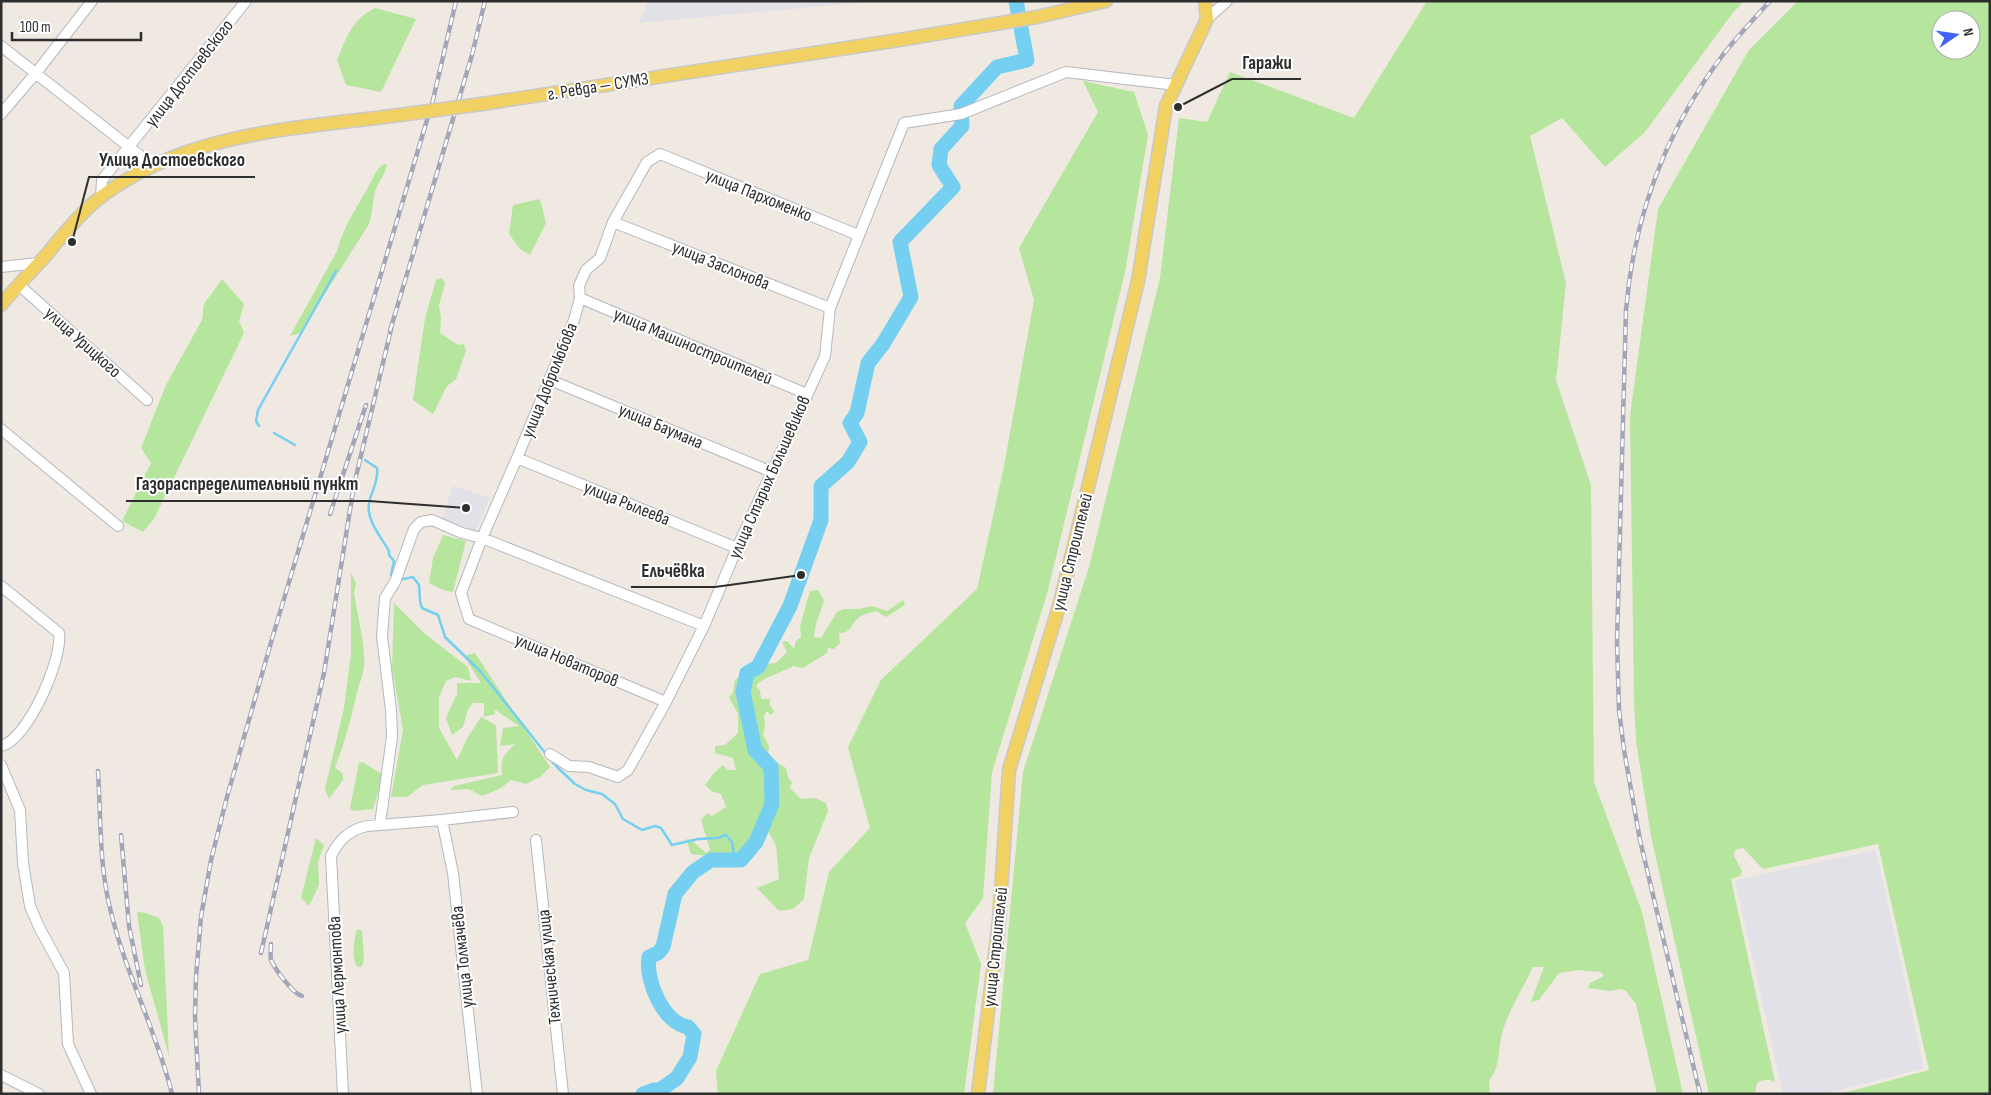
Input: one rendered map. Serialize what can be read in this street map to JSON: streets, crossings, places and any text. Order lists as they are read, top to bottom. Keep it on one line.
{"streets":{"main road":["улица Достоевского","г. Ревда — СУМЗ","улица Строителей"],"street":["улица Пархоменко","улица Заслонова","улица Урицкого","улица Машиностроителей","улица Добролюбова","улица Баумана","улица Старых Большевиков","улица Рылеева","улица Новаторов","улица Толмачёва","Техническая улица","улица Лермонтова"]},"crossings":[["улица Достоевского","г. Ревда — СУМЗ"],["улица Достоевского","улица Урицкого"],["улица Пархоменко","улица Добролюбова"],["улица Пархоменко","улица Старых Большевиков"],["улица Заслонова","улица Добролюбова"],["улица Заслонова","улица Старых Большевиков"],["улица Машиностроителей","улица Добролюбова"],["улица Машиностроителей","улица Старых Большевиков"],["улица Добролюбова","улица Баумана"],["улица Добролюбова","улица Рылеева"],["улица Добролюбова","улица Новаторов"],["улица Баумана","улица Старых Большевиков"],["улица Старых Большевиков","улица Рылеева"],["улица Старых Большевиков","улица Строителей"],["улица Старых Большевиков","улица Новаторов"]],"places":["Гаражи","Улица Достоевского","Газораспределительный пункт","Ельчёвка"],"scale_bar":"100 m","north":"right"}
